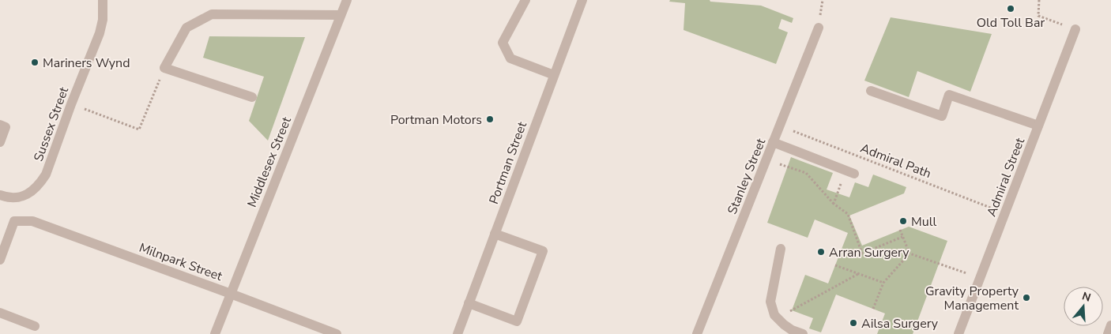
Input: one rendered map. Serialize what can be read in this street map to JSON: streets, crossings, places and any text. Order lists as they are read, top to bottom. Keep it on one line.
{"streets":{"street":["Sussex Street","Middlesex Street","Portman Street","Stanley Street","Admiral Street","Milnpark Street"],"path":["Admiral Path"]},"crossings":[["Admiral Path","Stanley Street"],["Admiral Path","Admiral Street"],["Middlesex Street","Milnpark Street"]],"places":["Old Toll Bar","Mariners Wynd","Portman Motors","Mull","Arran Surgery","Gravity Property Management","Ailsa Surgery"],"north":"top"}
